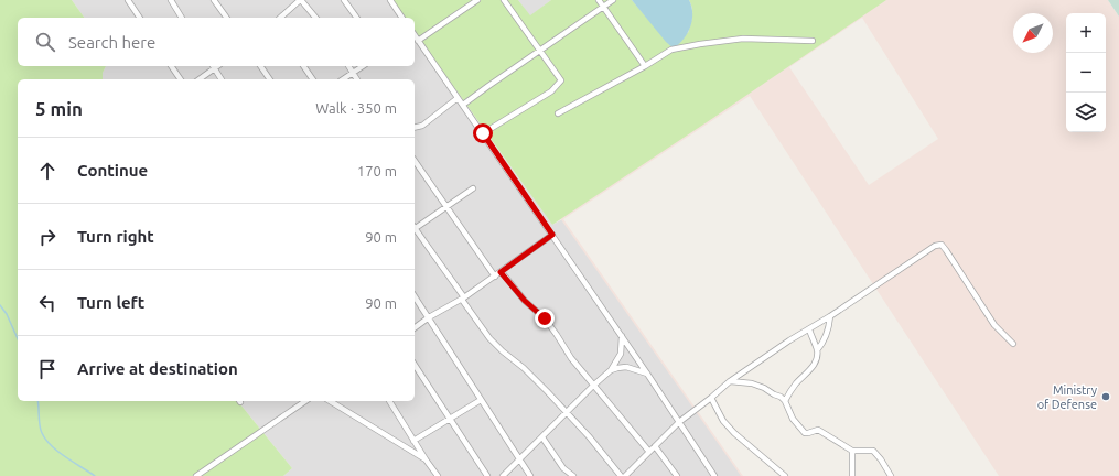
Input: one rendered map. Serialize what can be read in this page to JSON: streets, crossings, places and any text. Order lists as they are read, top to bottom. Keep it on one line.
{"places":["Ministry of Defense"],"north":"bottom left","page":{"map_buttons":["+","−"],"search":"Search here","heading":["5 min","Walk · 350 m"],"list":[["Continue","170 m"],["Turn right","90 m"],["Turn left","90 m"],"Arrive at destination"]}}
